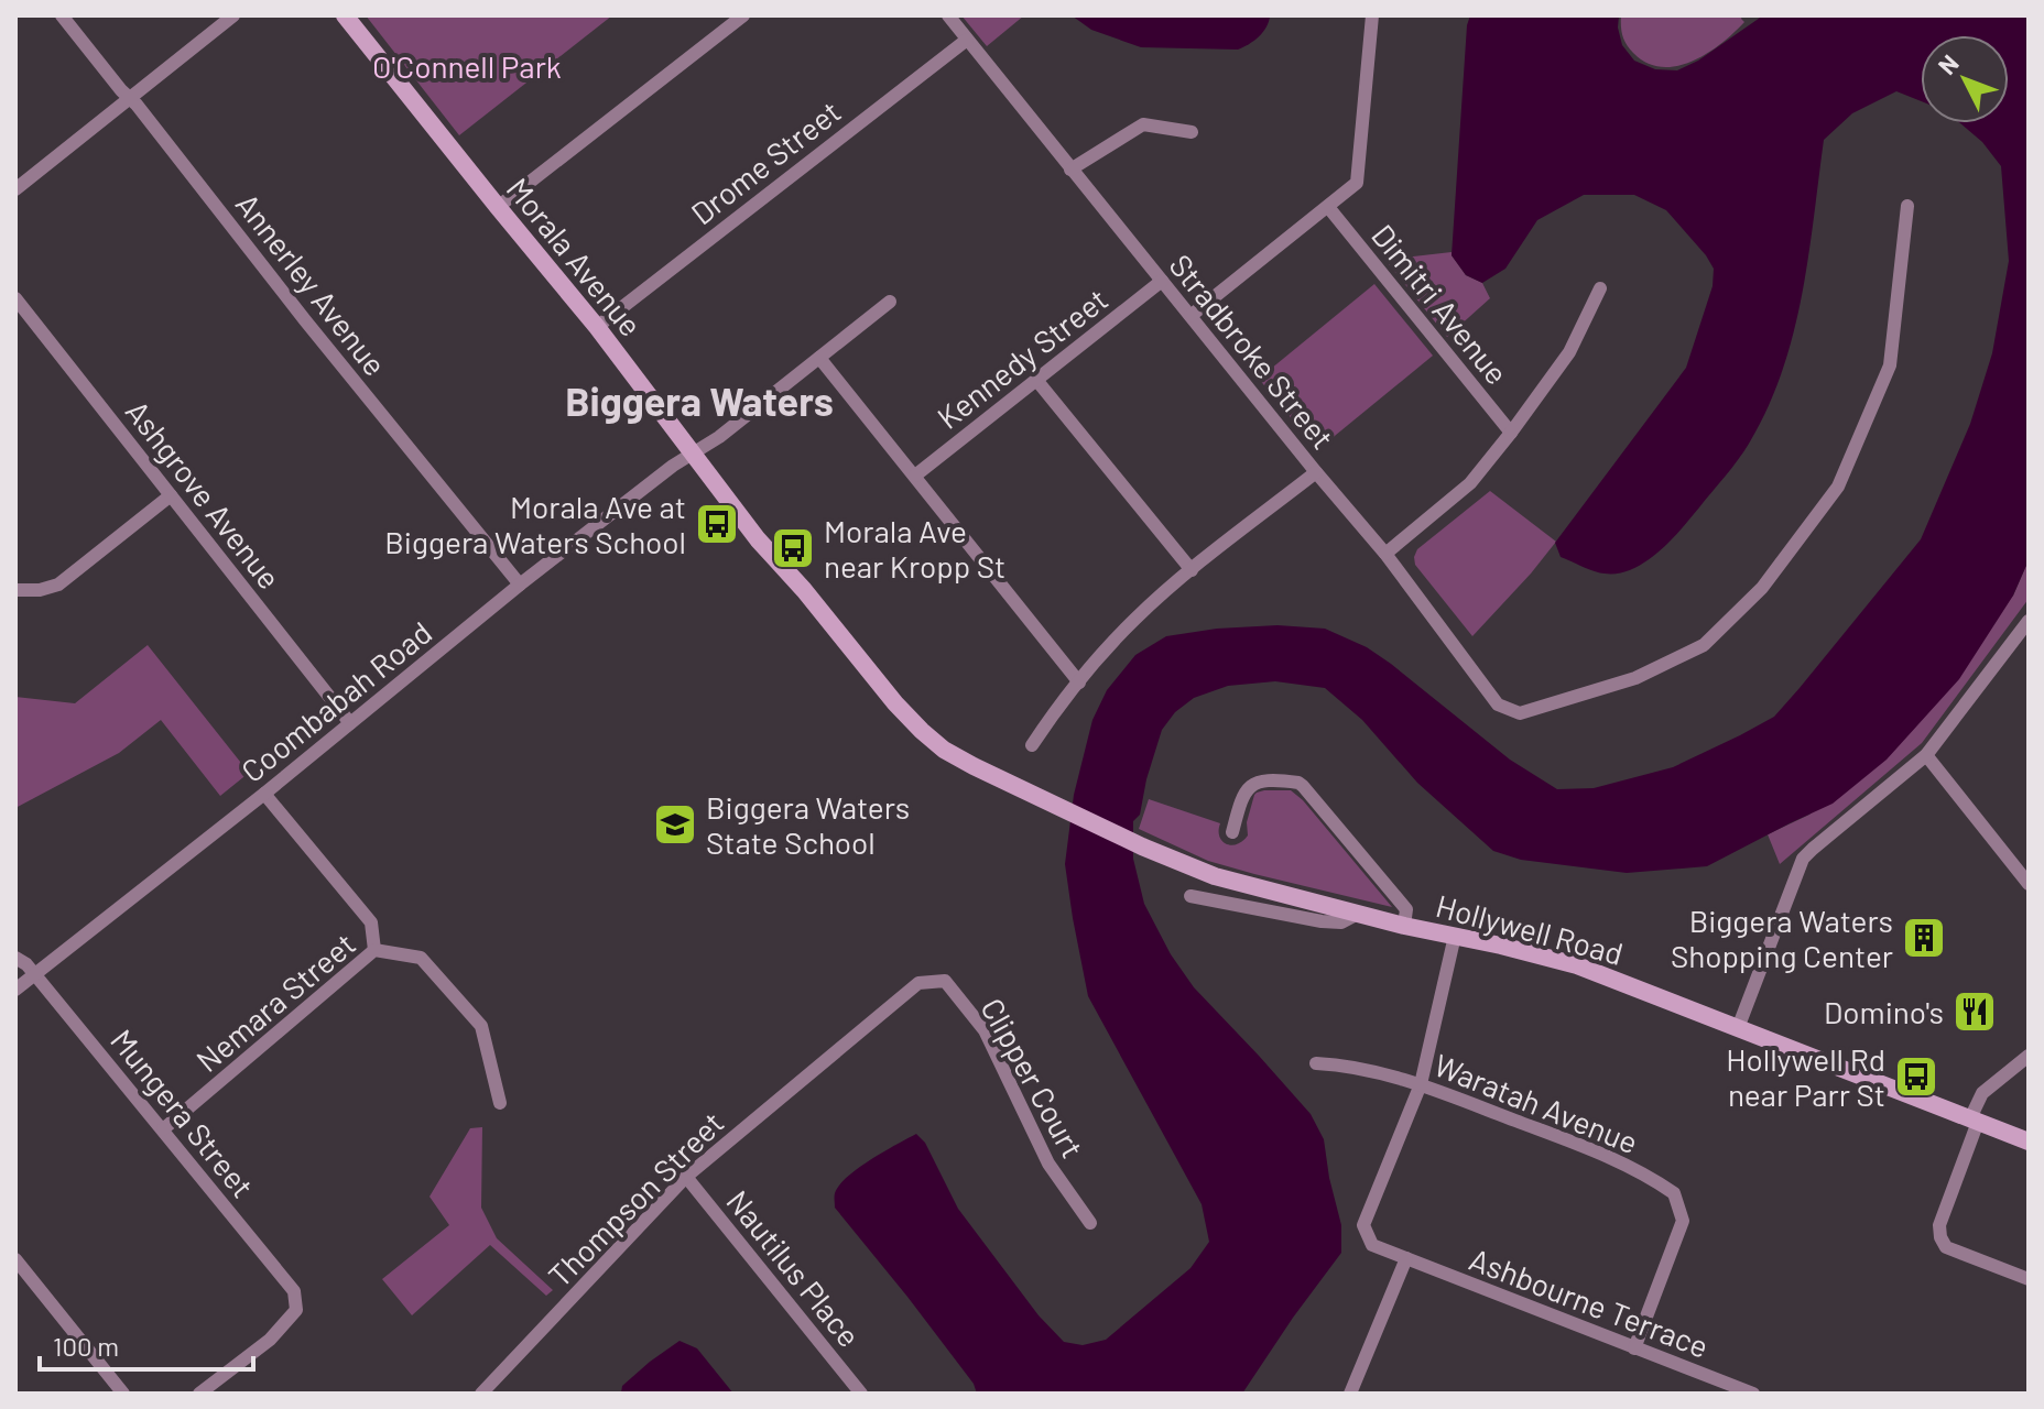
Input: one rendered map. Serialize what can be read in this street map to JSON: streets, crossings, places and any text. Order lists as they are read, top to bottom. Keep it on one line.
{"streets":{"main road":["Morala Avenue","Hollywell Road"],"street":["Drome Street","Annerley Avenue","Dimitri Avenue","Stradbroke Street","Kennedy Street","Ashgrove Avenue","Coombabah Road","Nemara Street","Clipper Court","Waratah Avenue","Mungera Street","Thompson Street","Nautilus Place","Ashbourne Terrace"]},"crossings":[["Drome Street","Morala Avenue"],["Drome Street","Stradbroke Street"],["Morala Avenue","Coombabah Road"],["Morala Avenue","Hollywell Road"],["Annerley Avenue","Coombabah Road"],["Stradbroke Street","Kennedy Street"],["Ashgrove Avenue","Coombabah Road"],["Coombabah Road","Mungera Street"],["Hollywell Road","Ashbourne Terrace"],["Nemara Street","Mungera Street"],["Clipper Court","Thompson Street"],["Waratah Avenue","Ashbourne Terrace"],["Thompson Street","Nautilus Place"]],"districts":["Biggera Waters"],"parks":["O'Connell Park"],"places":{"bus stop":["Morala Ave at Biggera Waters School","Morala Ave near Kropp St","Hollywell Rd near Parr St"],"school or university":["Biggera Waters State School"],"building":["Biggera Waters Shopping Center"],"restaurant":["Domino's"]},"scale_bar":"100 m","north":"top left"}
